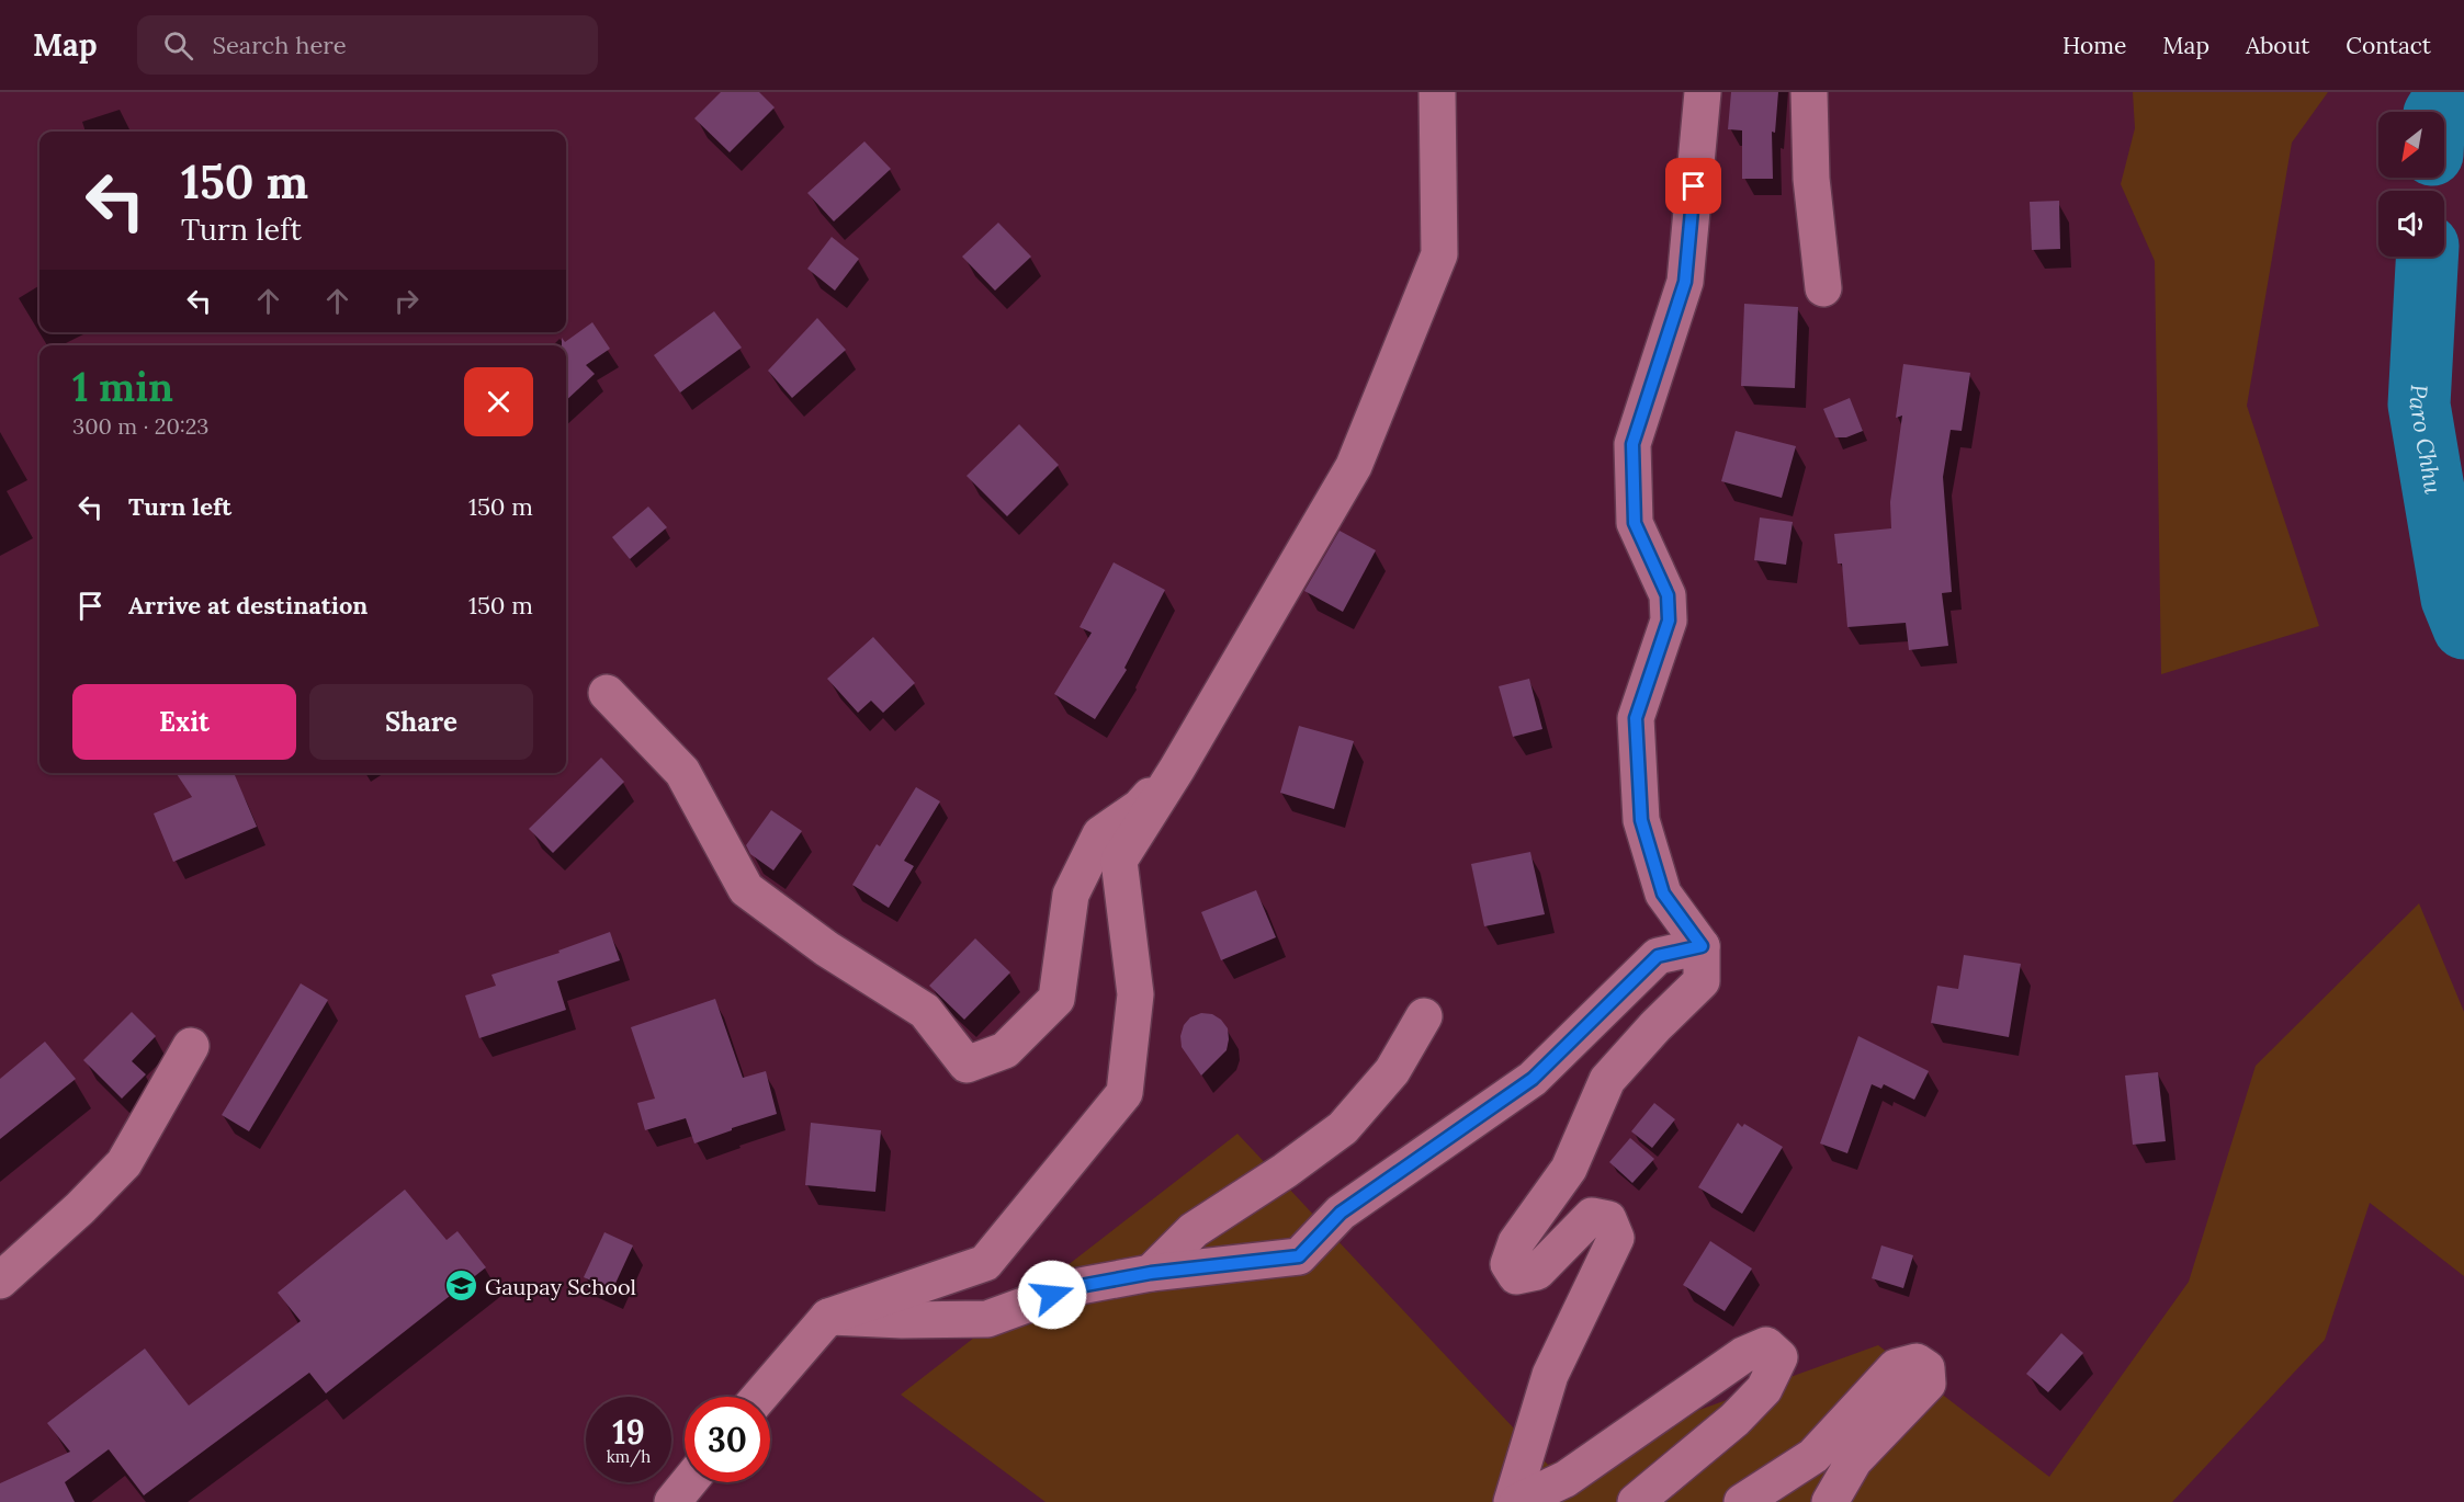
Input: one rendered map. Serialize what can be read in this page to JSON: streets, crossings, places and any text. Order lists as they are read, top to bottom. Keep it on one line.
{"water":["Paro Chhu"],"places":{"school or university":["Gaupay School"]},"north":"bottom left","page":{"header":"Map","search":"Search here","nav":["Home","Map","About","Contact"],"turn":["150 m","Turn left"],"heading":["1 min","300 m · 20:23"],"list":[{"name":"Turn left","value":"150 m"},{"name":"Arrive at destination","value":"150 m"}],"buttons":["Exit","Share"],"speed":"19 km/h","limit":"30"}}
